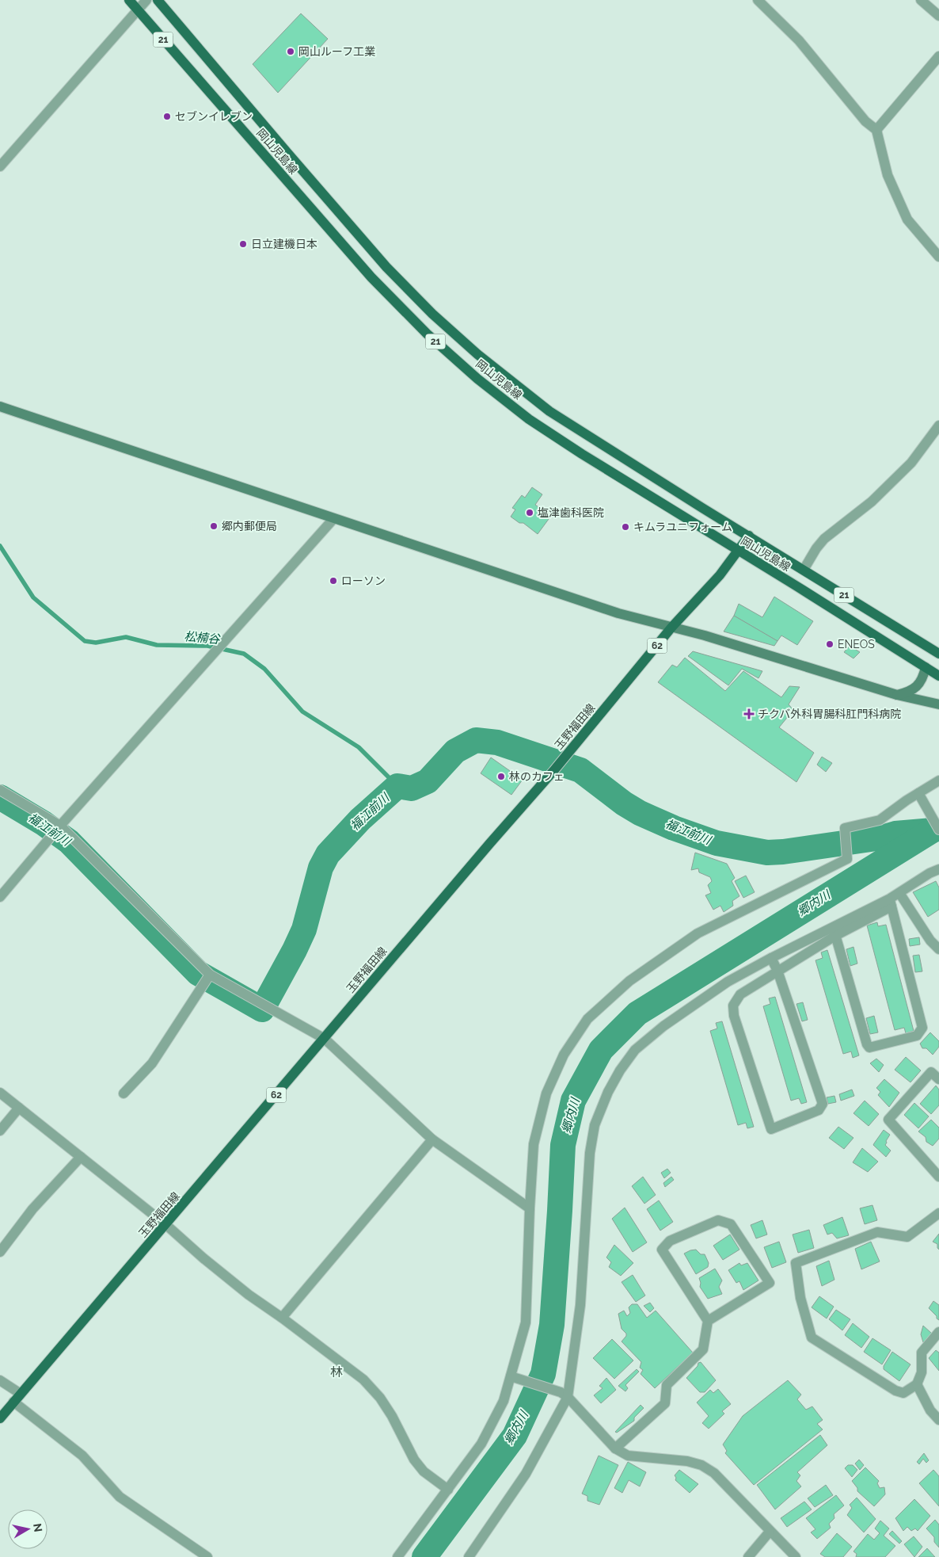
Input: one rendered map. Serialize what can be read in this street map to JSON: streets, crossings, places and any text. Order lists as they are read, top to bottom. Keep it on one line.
{"streets":{"main road":["21","岡山児島線","62","玉野福田線"]},"crossings":[["岡山児島線","玉野福田線"]],"districts":["林"],"water":["松楠谷","福江前川","郷内川"],"places":{"other":["岡山ルーフ工業","セブンイレブン","日立建機日本","塩津歯科医院","郷内郵便局","キムラユニフォーム","ローソン","ENEOS","林のカフェ"],"health":["チクバ外科胃腸科肛門科病院"]},"north":"right"}
